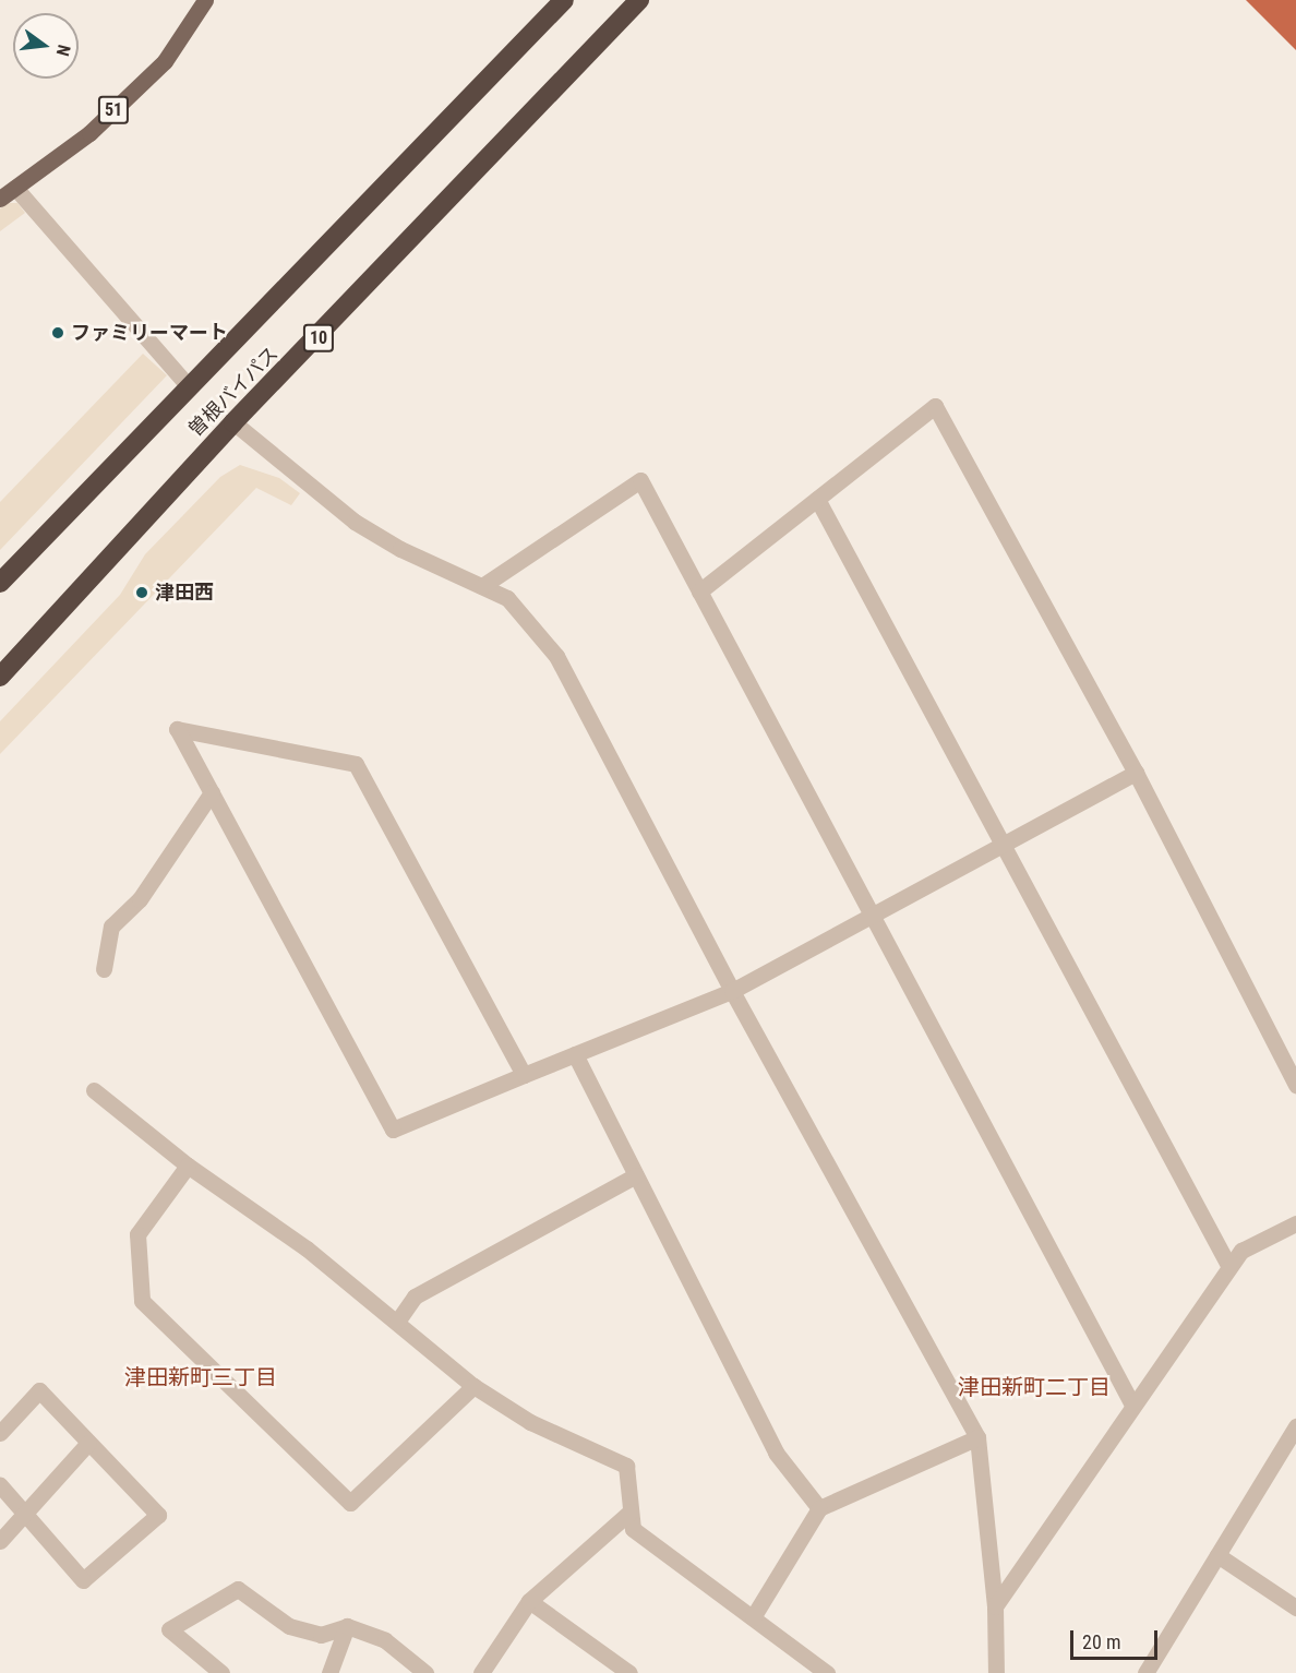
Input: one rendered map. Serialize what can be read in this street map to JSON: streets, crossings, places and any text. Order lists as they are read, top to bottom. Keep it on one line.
{"streets":{"highway":["10","曽根バイパス"],"main road":["51"]},"districts":["津田新町三丁目","津田新町二丁目"],"places":["ファミリーマート","津田西"],"scale_bar":"20 m","north":"right"}
